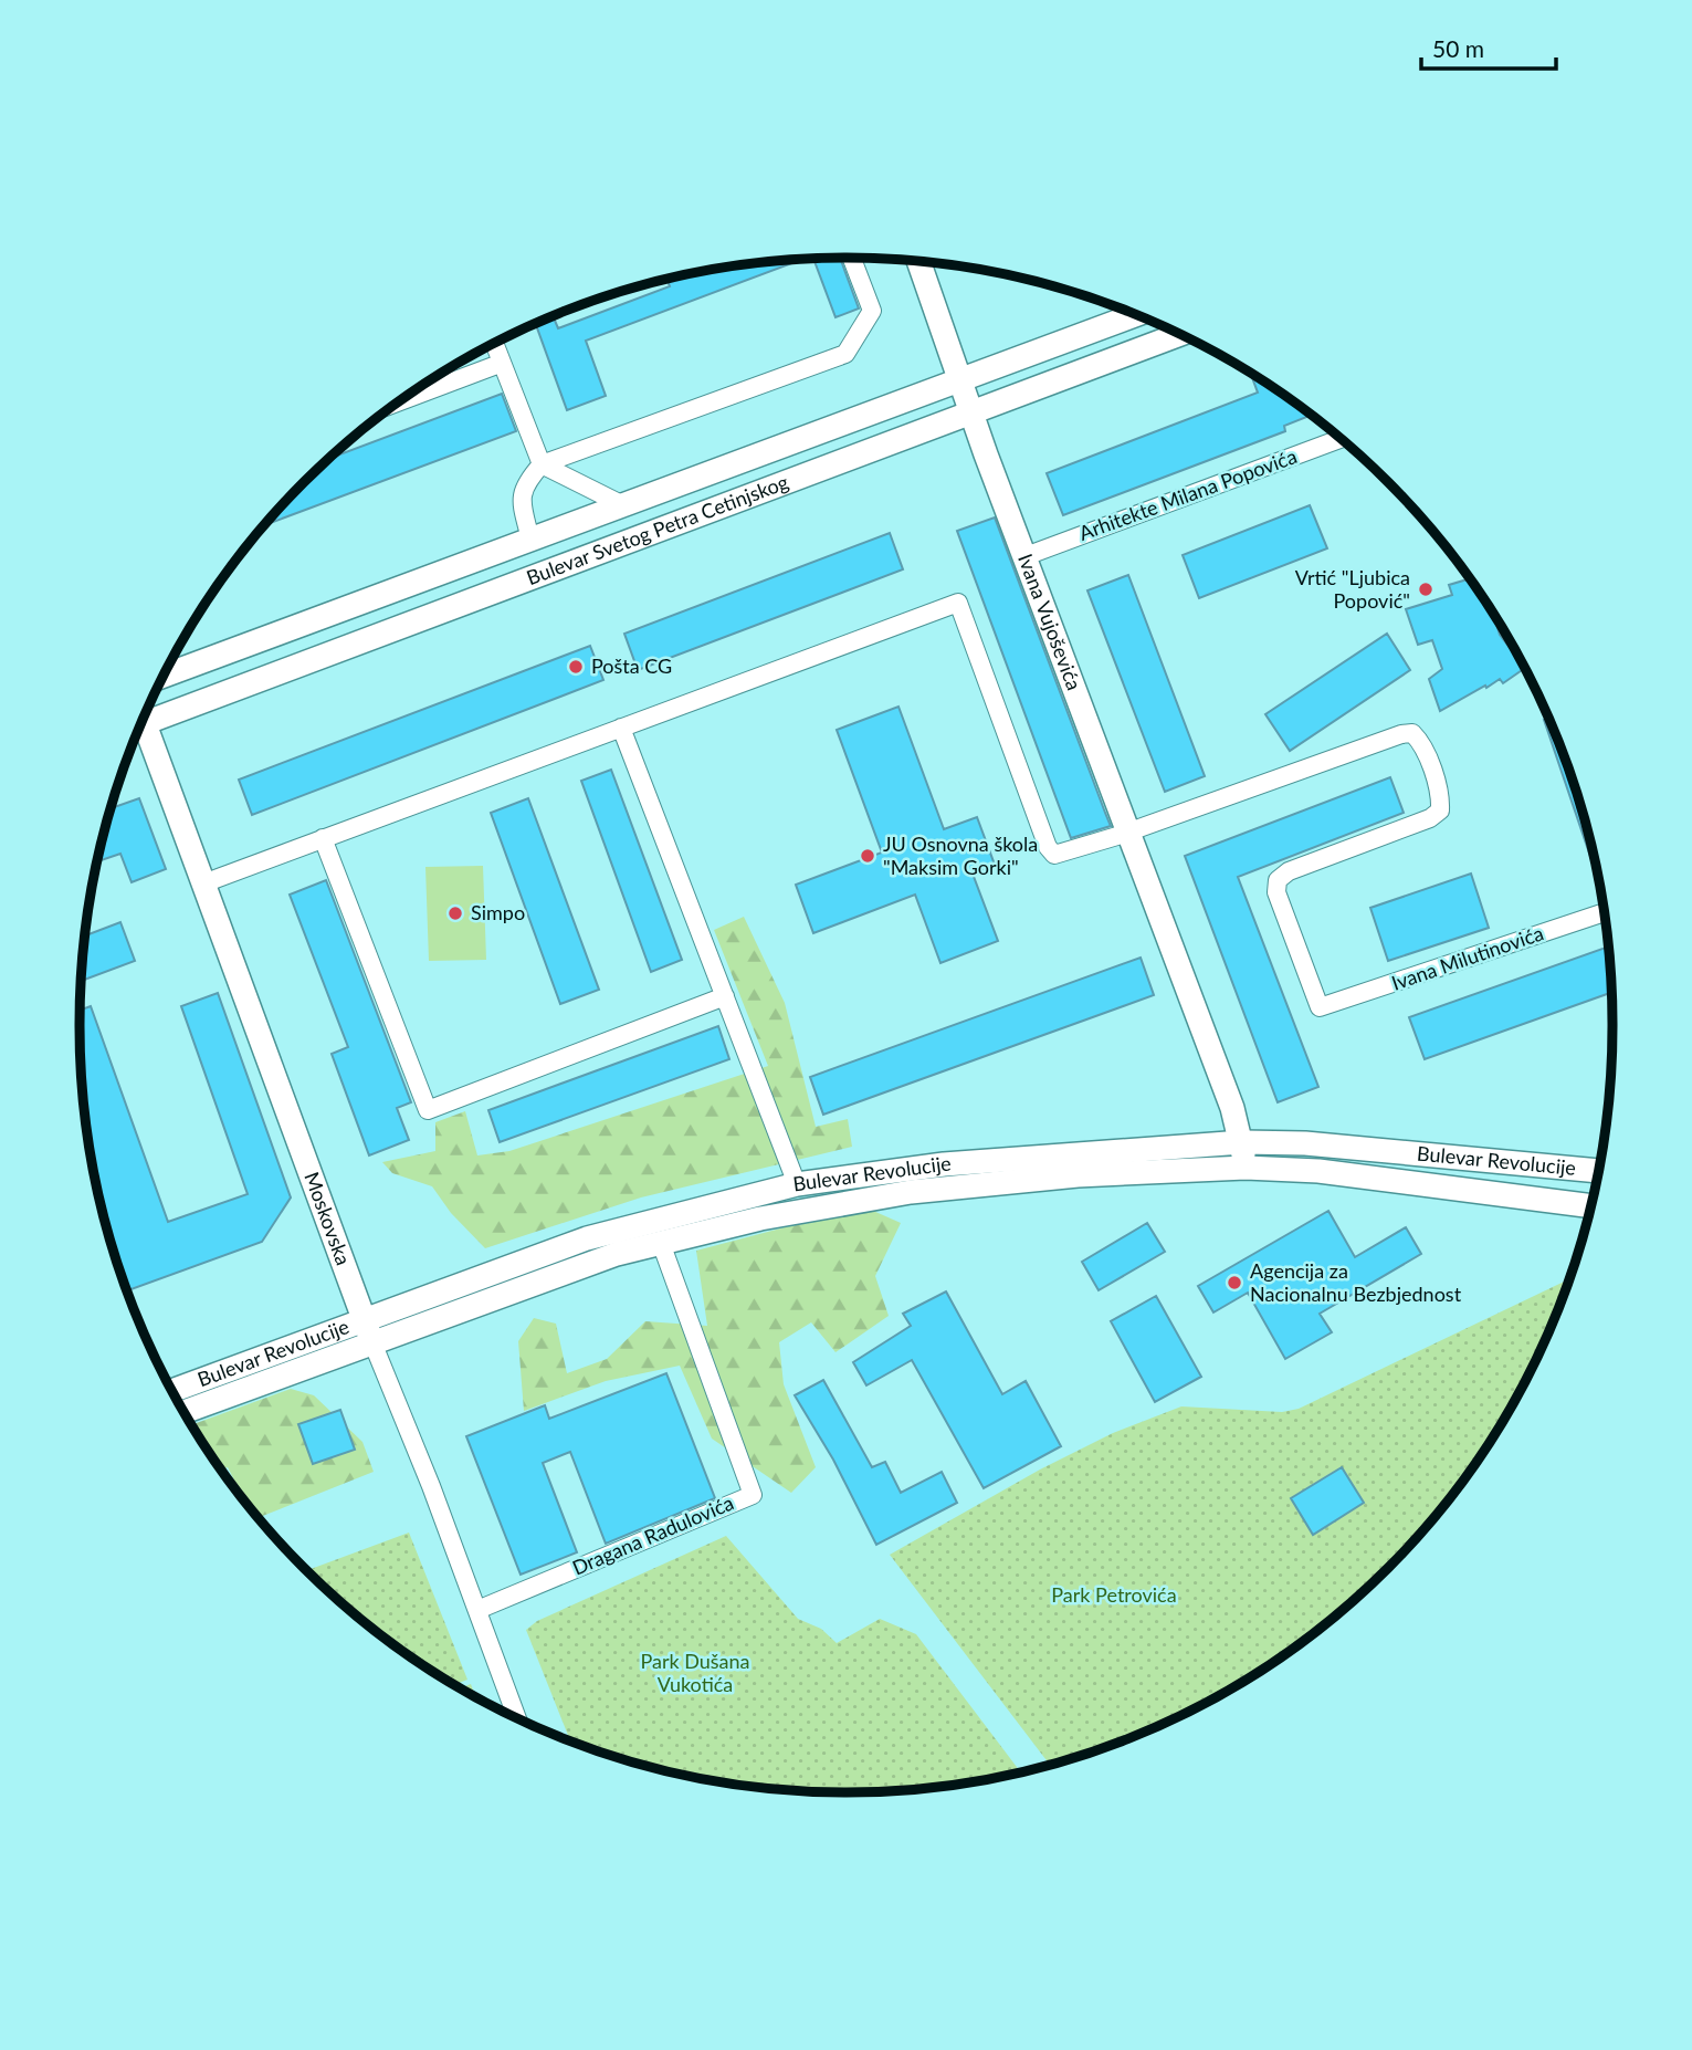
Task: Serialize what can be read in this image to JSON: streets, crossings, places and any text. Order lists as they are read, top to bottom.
{
  "streets": {
    "main road": [
      "Bulevar Svetog Petra Cetinjskog",
      "Ivana Vujoševića",
      "Bulevar Revolucije",
      "Moskovska"
    ],
    "street": ["Arhitekte Milana Popovića", "Ivana Milutinovića", "Dragana Radulovića"]
  },
  "crossings": [
    ["Arhitekte Milana Popovića", "Ivana Vujoševića"],
    ["Bulevar Svetog Petra Cetinjskog", "Ivana Vujoševića"],
    ["Ivana Vujoševića", "Ivana Milutinovića"],
    ["Ivana Vujoševića", "Bulevar Revolucije"],
    ["Bulevar Revolucije", "Moskovska"],
    ["Bulevar Revolucije", "Dragana Radulovića"],
    ["Moskovska", "Dragana Radulovića"]
  ],
  "parks": ["Park Petrovića", "Park Dušana Vukotića"],
  "places": [
    "Vrtić \"Ljubica Popović\"",
    "Pošta CG",
    "JU Osnovna škola \"Maksim Gorki\"",
    "Simpo",
    "Agencija za Nacionalnu Bezbjednost"
  ],
  "scale_bar": "50 m"
}
